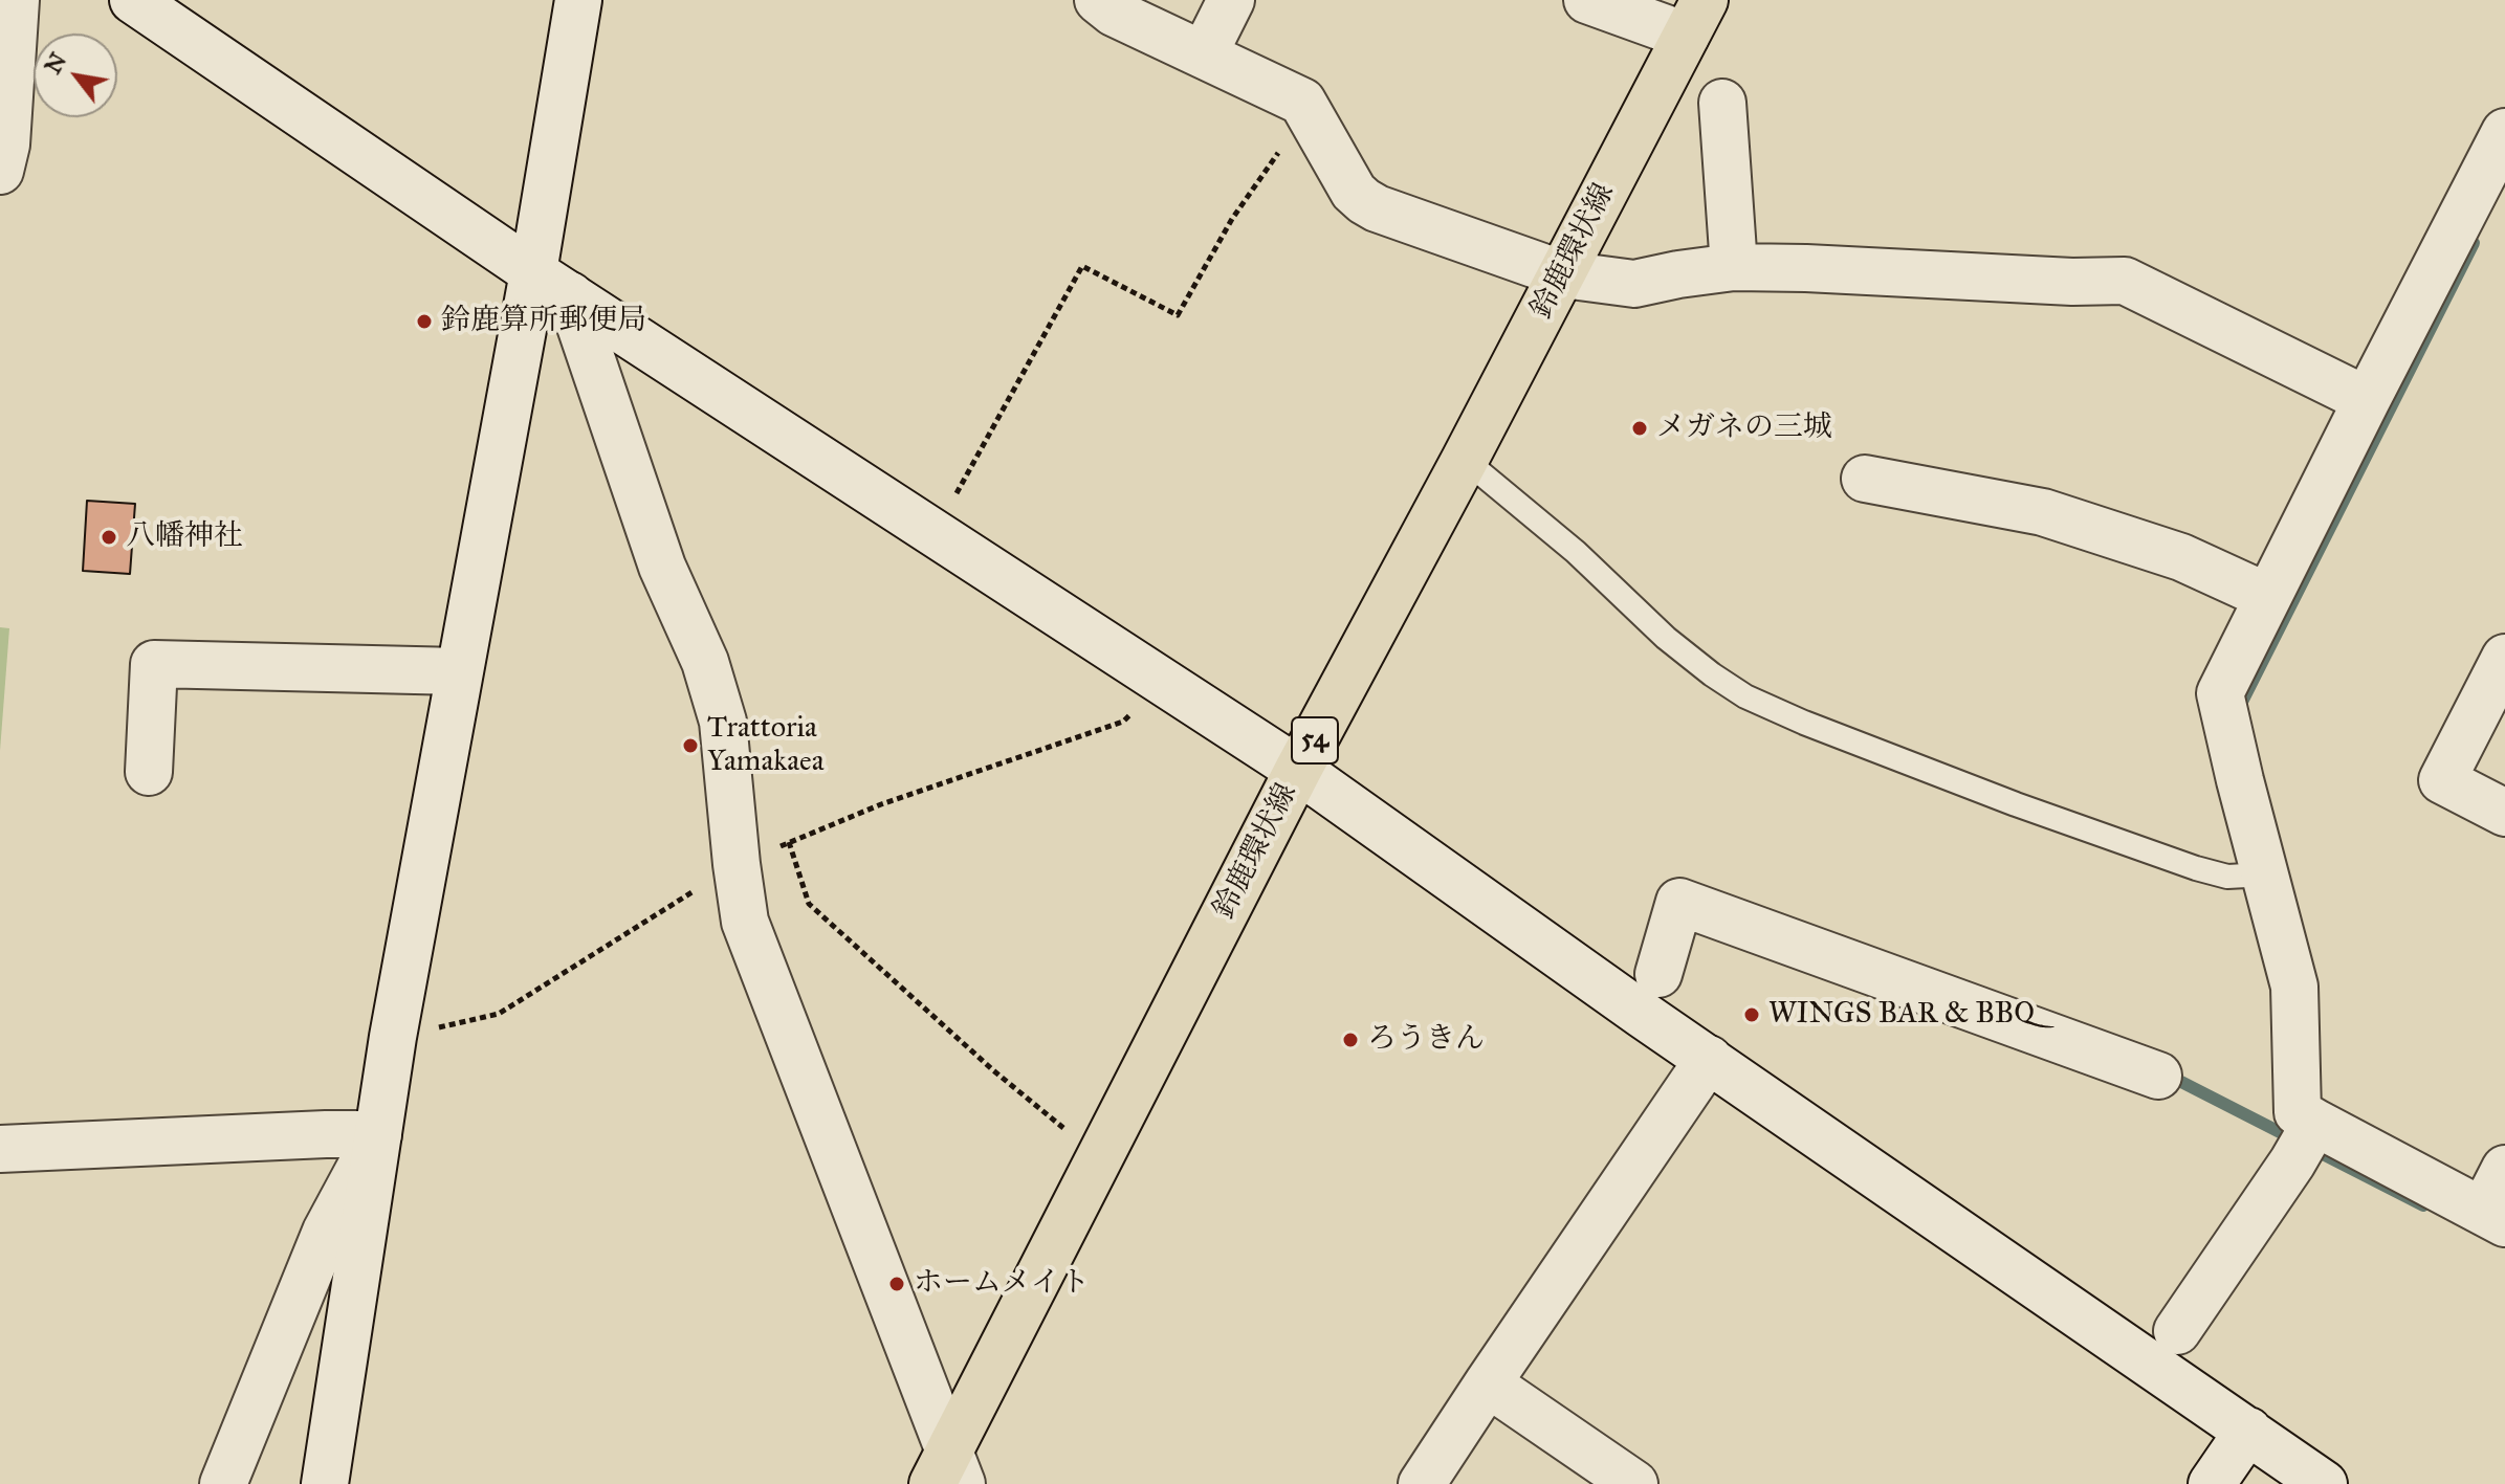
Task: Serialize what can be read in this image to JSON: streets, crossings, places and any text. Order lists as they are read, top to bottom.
{
  "streets": {
    "main road": ["鈴鹿環状線", "54"]
  },
  "places": [
    "鈴鹿算所郵便局",
    "メガネの三城",
    "八幡神社",
    "Trattoria Yamakaea",
    "WINGS BAR & BBQ",
    "ろうきん",
    "ホームメイト"
  ],
  "north": "top left"
}
